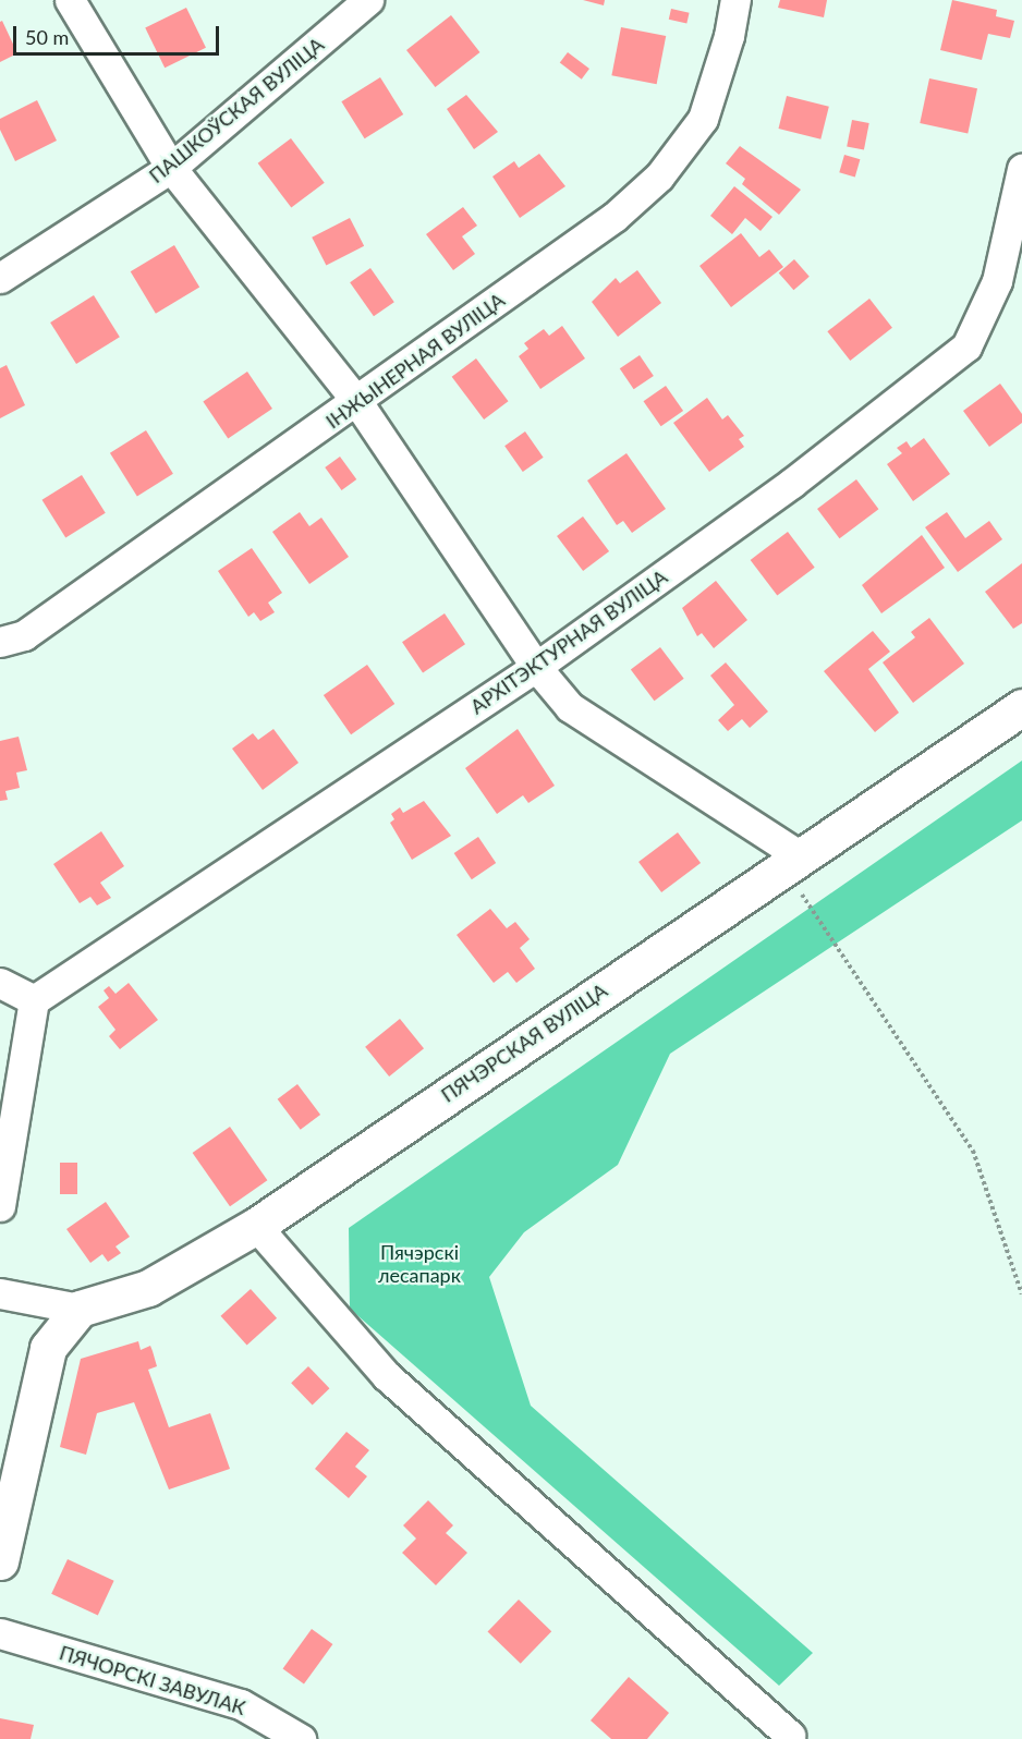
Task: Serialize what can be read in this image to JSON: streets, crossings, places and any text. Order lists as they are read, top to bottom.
{
  "streets": {
    "street": [
      "ПАШКОЎСКАЯ ВУЛІЦА",
      "ІНЖЫНЕРНАЯ ВУЛІЦА",
      "АРХІТЭКТУРНАЯ ВУЛІЦА",
      "ПЯЧЭРСКАЯ ВУЛІЦА",
      "ПЯЧОРСКІ ЗАВУЛАК"
    ]
  },
  "parks": ["Пячэрскі лесапарк"],
  "scale_bar": "50 m"
}
